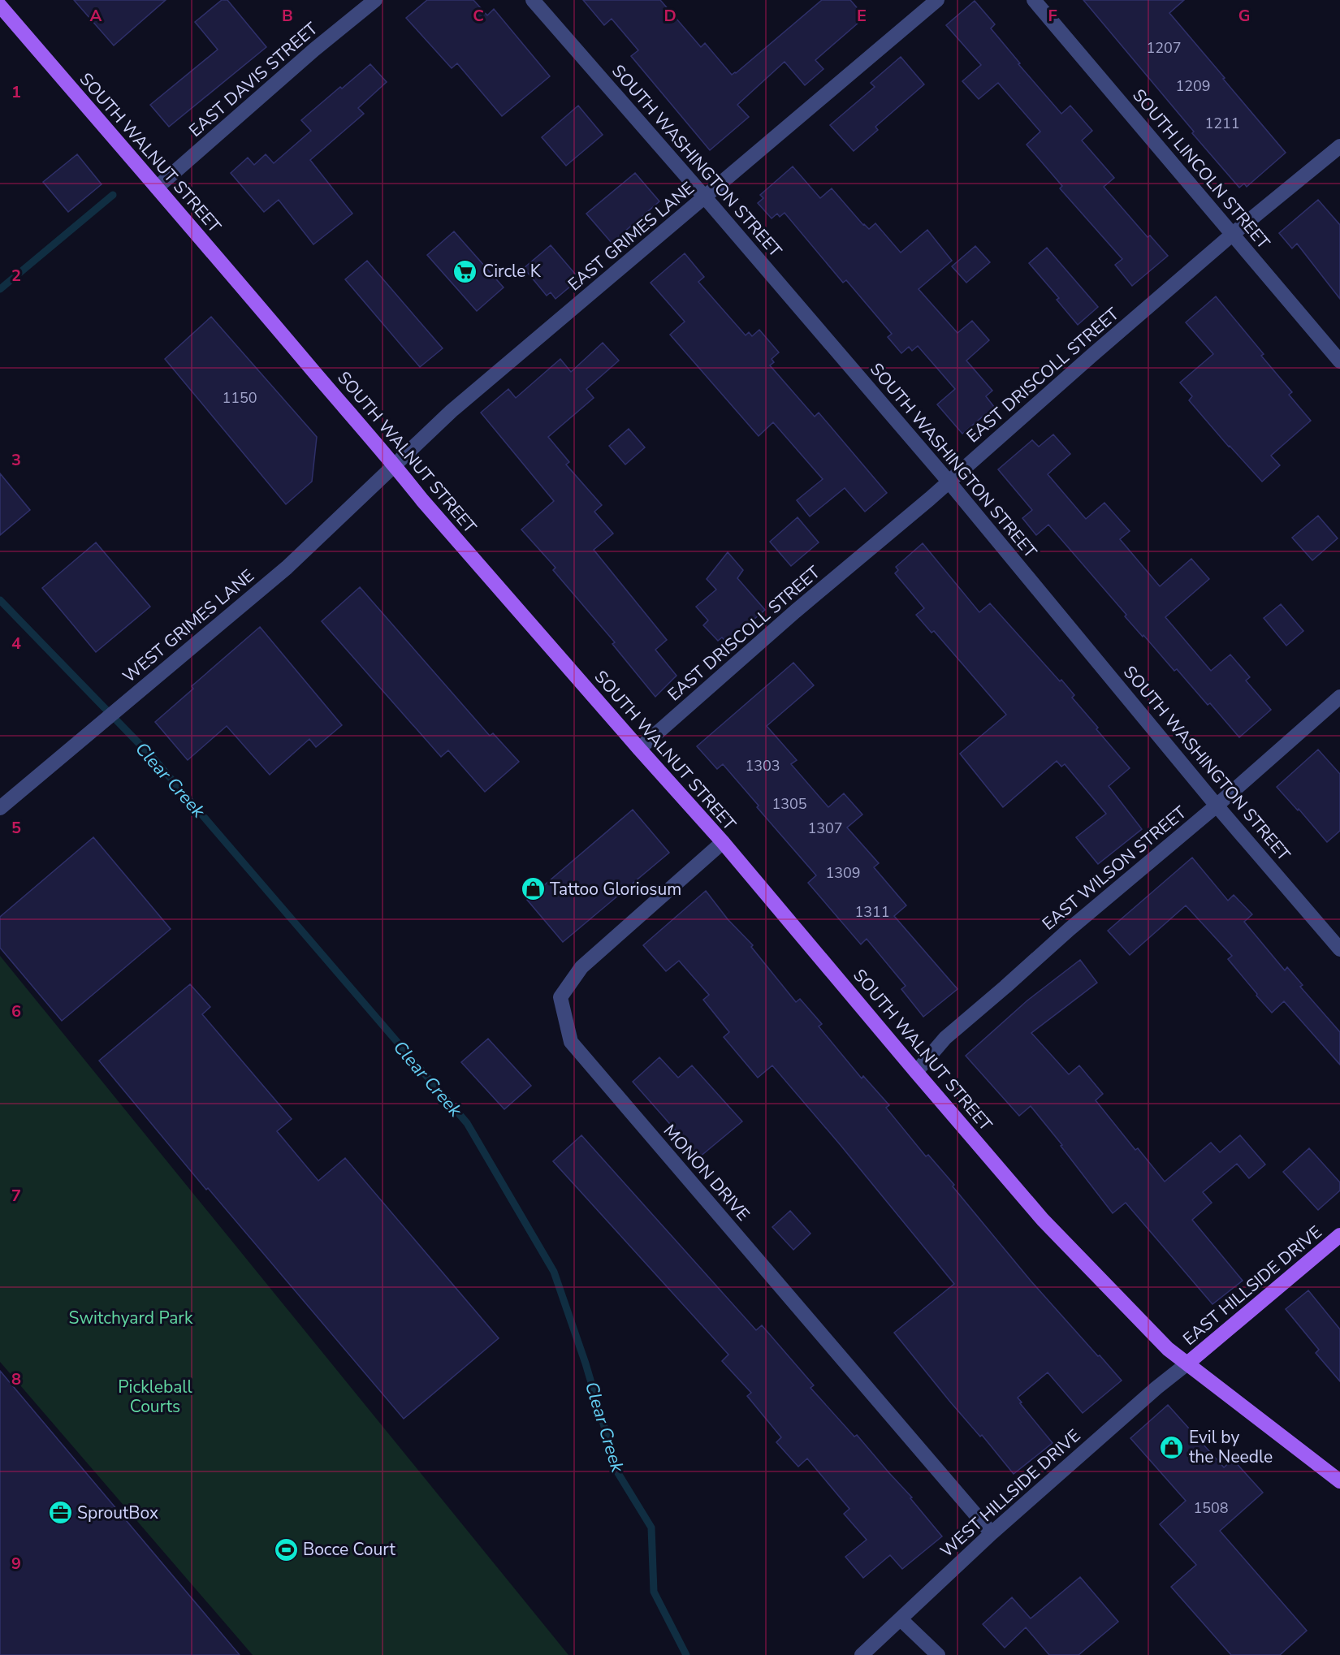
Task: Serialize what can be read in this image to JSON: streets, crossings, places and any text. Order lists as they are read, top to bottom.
{
  "streets": {
    "main road": ["SOUTH WALNUT STREET", "EAST HILLSIDE DRIVE"],
    "street": [
      "EAST DAVIS STREET",
      "SOUTH WASHINGTON STREET",
      "SOUTH LINCOLN STREET",
      "EAST GRIMES LANE",
      "EAST DRISCOLL STREET",
      "WEST GRIMES LANE",
      "EAST WILSON STREET",
      "MONON DRIVE",
      "WEST HILLSIDE DRIVE"
    ]
  },
  "crossings": [
    ["EAST DAVIS STREET", "SOUTH WALNUT STREET"],
    ["SOUTH WALNUT STREET", "EAST GRIMES LANE"],
    ["SOUTH WALNUT STREET", "EAST DRISCOLL STREET"],
    ["SOUTH WALNUT STREET", "WEST GRIMES LANE"],
    ["SOUTH WALNUT STREET", "EAST WILSON STREET"],
    ["SOUTH WALNUT STREET", "MONON DRIVE"],
    ["SOUTH WALNUT STREET", "EAST HILLSIDE DRIVE"],
    ["SOUTH WALNUT STREET", "WEST HILLSIDE DRIVE"],
    ["SOUTH WASHINGTON STREET", "EAST GRIMES LANE"],
    ["SOUTH WASHINGTON STREET", "EAST DRISCOLL STREET"],
    ["SOUTH WASHINGTON STREET", "EAST WILSON STREET"],
    ["SOUTH LINCOLN STREET", "EAST DRISCOLL STREET"],
    ["EAST GRIMES LANE", "WEST GRIMES LANE"],
    ["MONON DRIVE", "WEST HILLSIDE DRIVE"],
    ["EAST HILLSIDE DRIVE", "WEST HILLSIDE DRIVE"]
  ],
  "water": ["Clear Creek"],
  "parks": ["Switchyard Park", "Pickleball Courts"],
  "places": {
    "supermarket": ["Circle K"],
    "shop": ["Tattoo Gloriosum", "Evil by the Needle"],
    "office": ["SproutBox"],
    "sports": ["Bocce Court"]
  },
  "house_numbers": [
    "1207",
    "1209",
    "1211",
    "1150",
    "1303",
    "1305",
    "1307",
    "1309",
    "1311",
    "1508"
  ],
  "grid": {
    "columns": [
      "A",
      "B",
      "C",
      "D",
      "E",
      "F",
      "G"
    ],
    "rows": [
      "1",
      "2",
      "3",
      "4",
      "5",
      "6",
      "7",
      "8",
      "9"
    ]
  }
}
